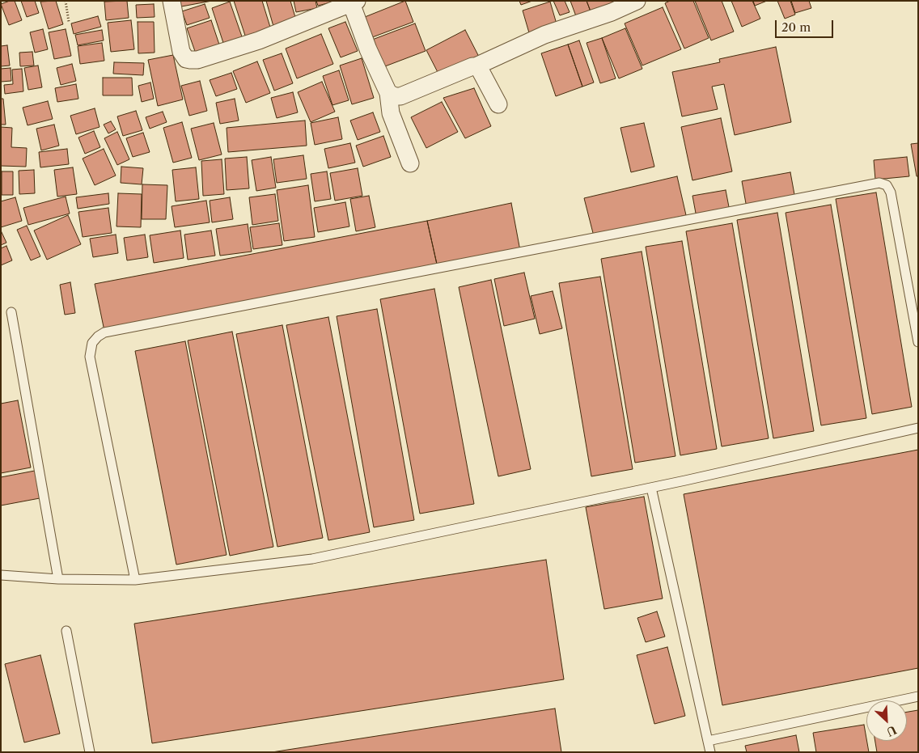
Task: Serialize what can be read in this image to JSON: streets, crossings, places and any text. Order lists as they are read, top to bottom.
{
  "scale_bar": "20 m",
  "north": "bottom right"
}
